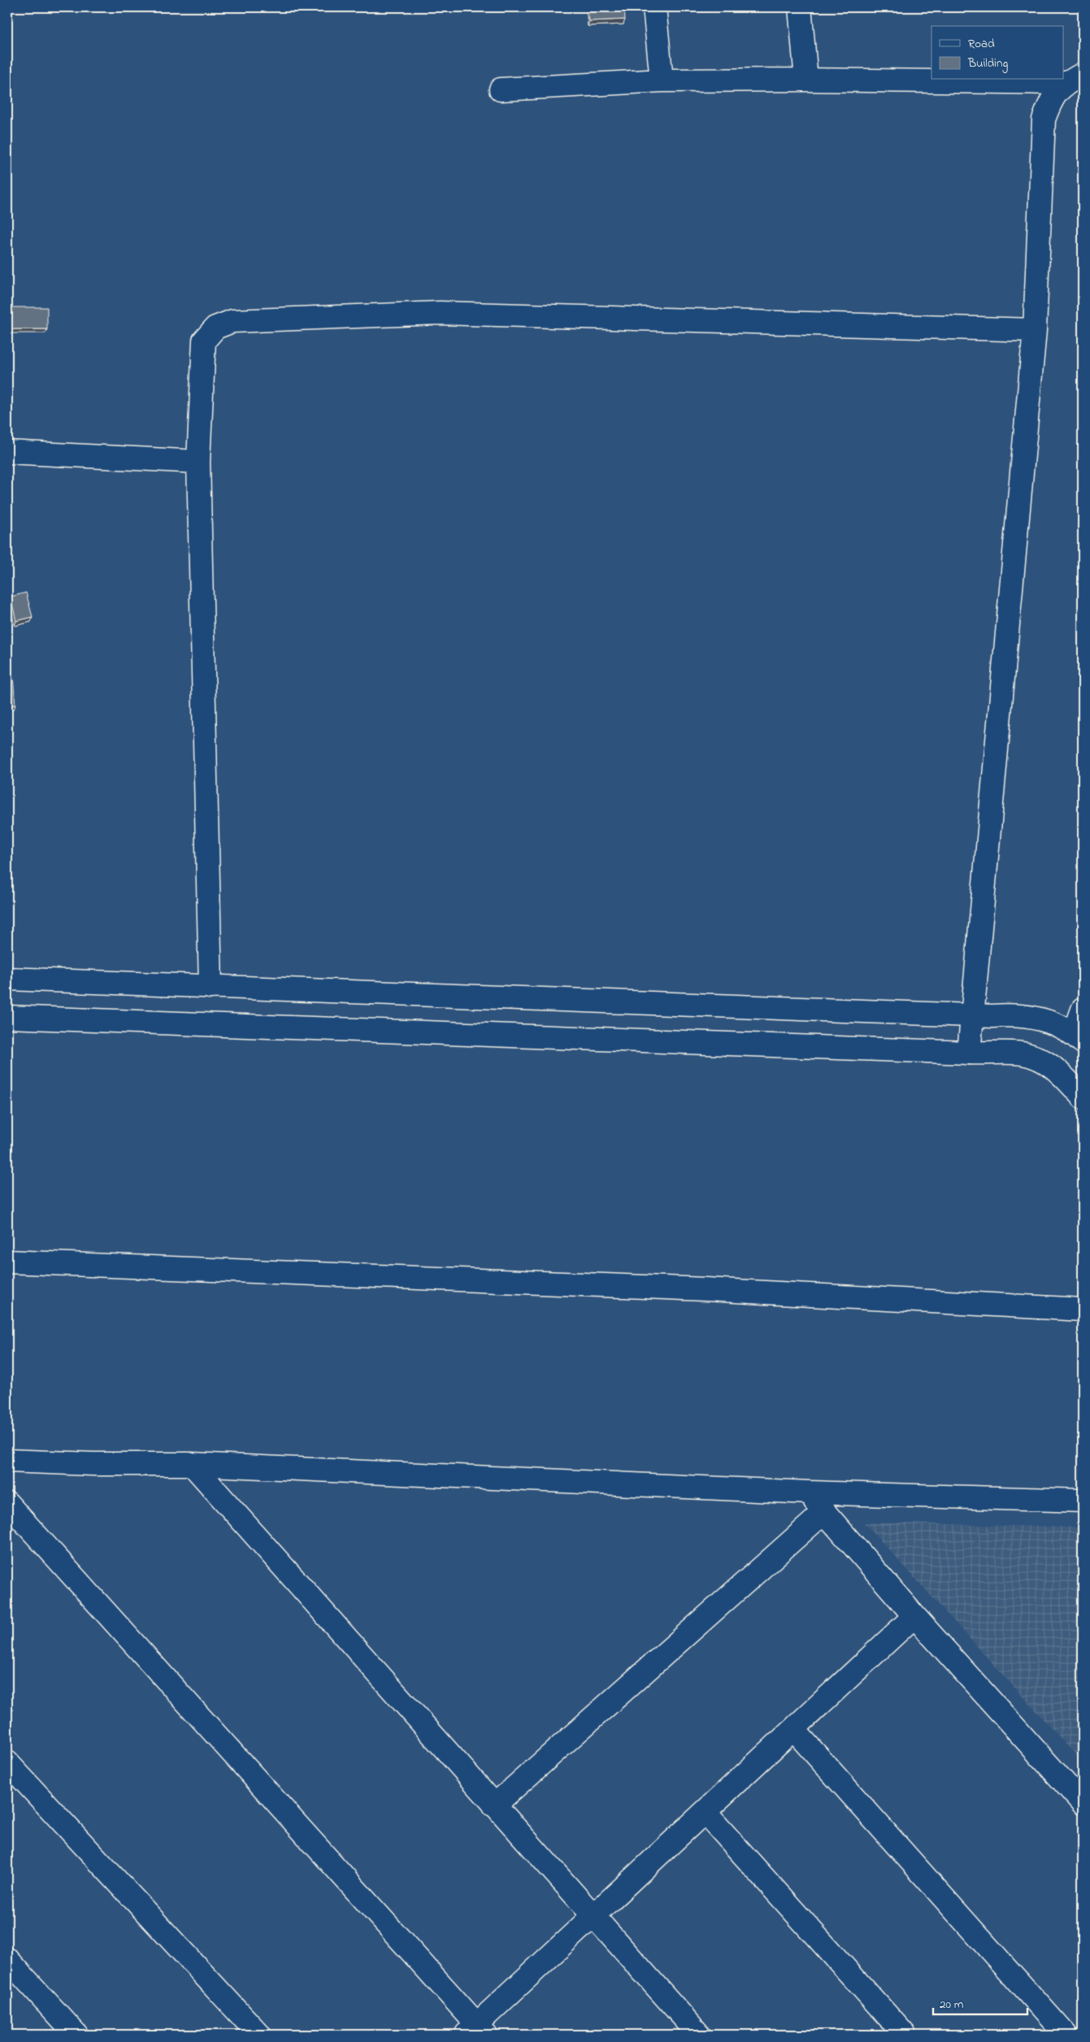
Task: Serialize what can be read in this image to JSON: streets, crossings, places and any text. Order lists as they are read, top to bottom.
{
  "legend": ["Road", "Building"],
  "scale_bar": "20 m"
}
